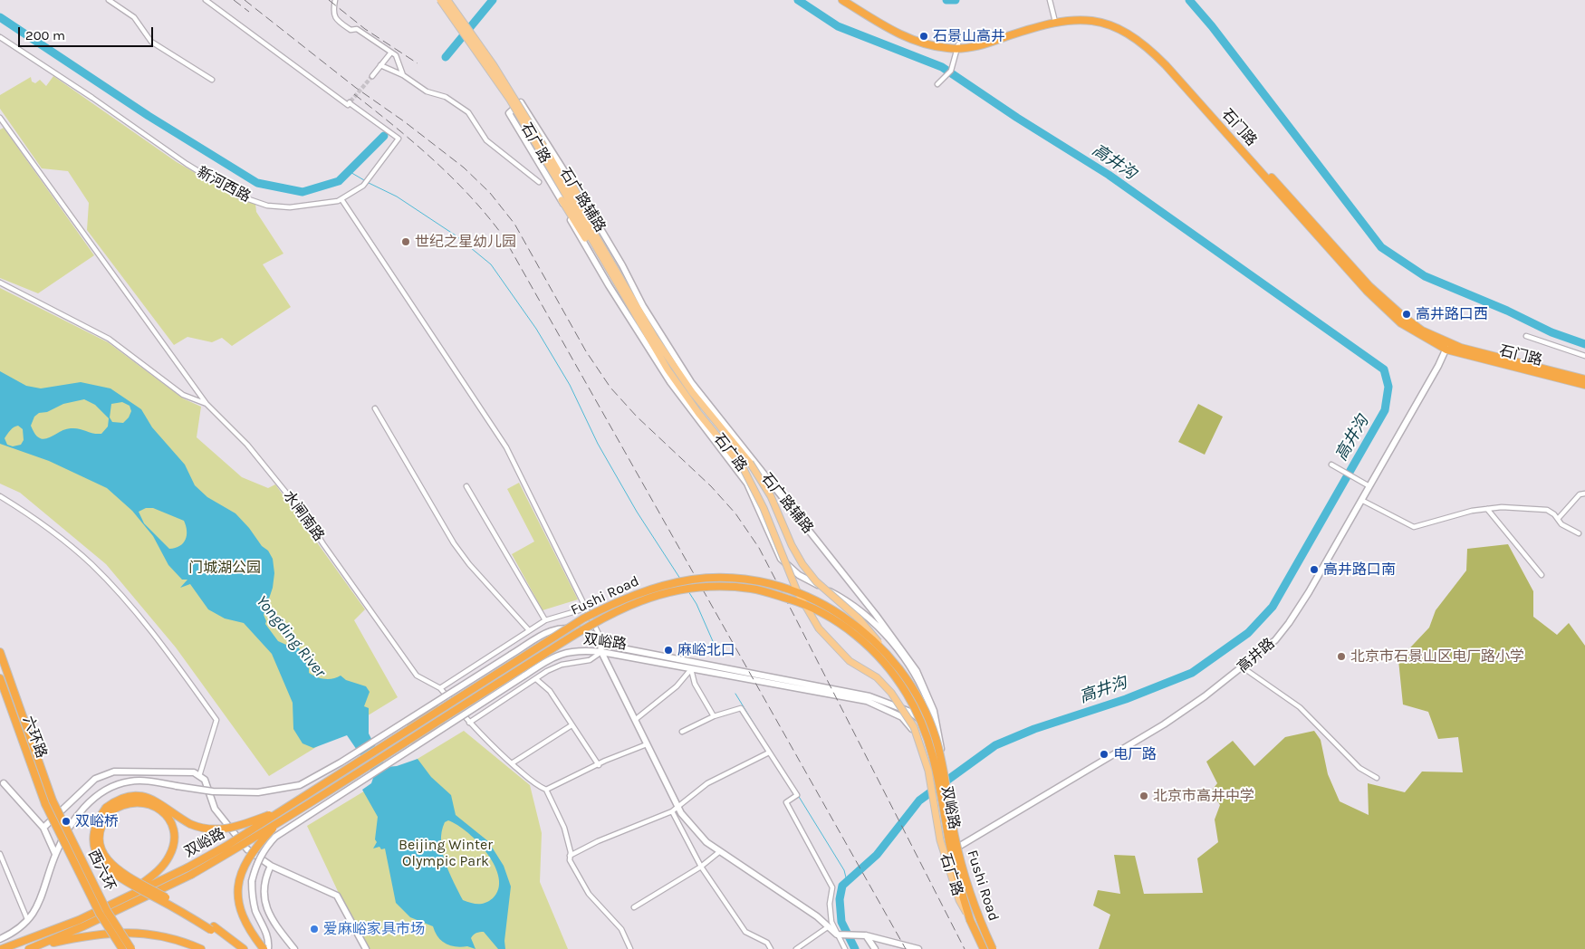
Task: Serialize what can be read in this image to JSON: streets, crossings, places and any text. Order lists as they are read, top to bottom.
{
  "streets": {
    "highway": [
      "石门路",
      "Fushi Road",
      "双峪路",
      "六环路",
      "西六环"
    ],
    "main road": ["石广路"],
    "street": [
      "新河西路",
      "石广路辅路",
      "水闸南路",
      "高井路"
    ]
  },
  "crossings": [
    ["石门路", "高井路"],
    ["石广路", "Fushi Road"],
    ["石广路辅路", "双峪路"],
    ["Fushi Road", "双峪路"],
    ["双峪路", "高井路"],
    ["六环路", "西六环"]
  ],
  "water": ["高井沟", "Yongding River"],
  "parks": ["门城湖公园", "Beijing Winter Olympic Park"],
  "places": [
    "石景山高井",
    "世纪之星幼儿园",
    "高井路口西",
    "高井路口南",
    "麻峪北口",
    "北京市石景山区电厂路小学",
    "电厂路",
    "北京市高井中学",
    "双峪桥",
    "爱麻峪家具市场"
  ],
  "scale_bar": "200 m"
}
